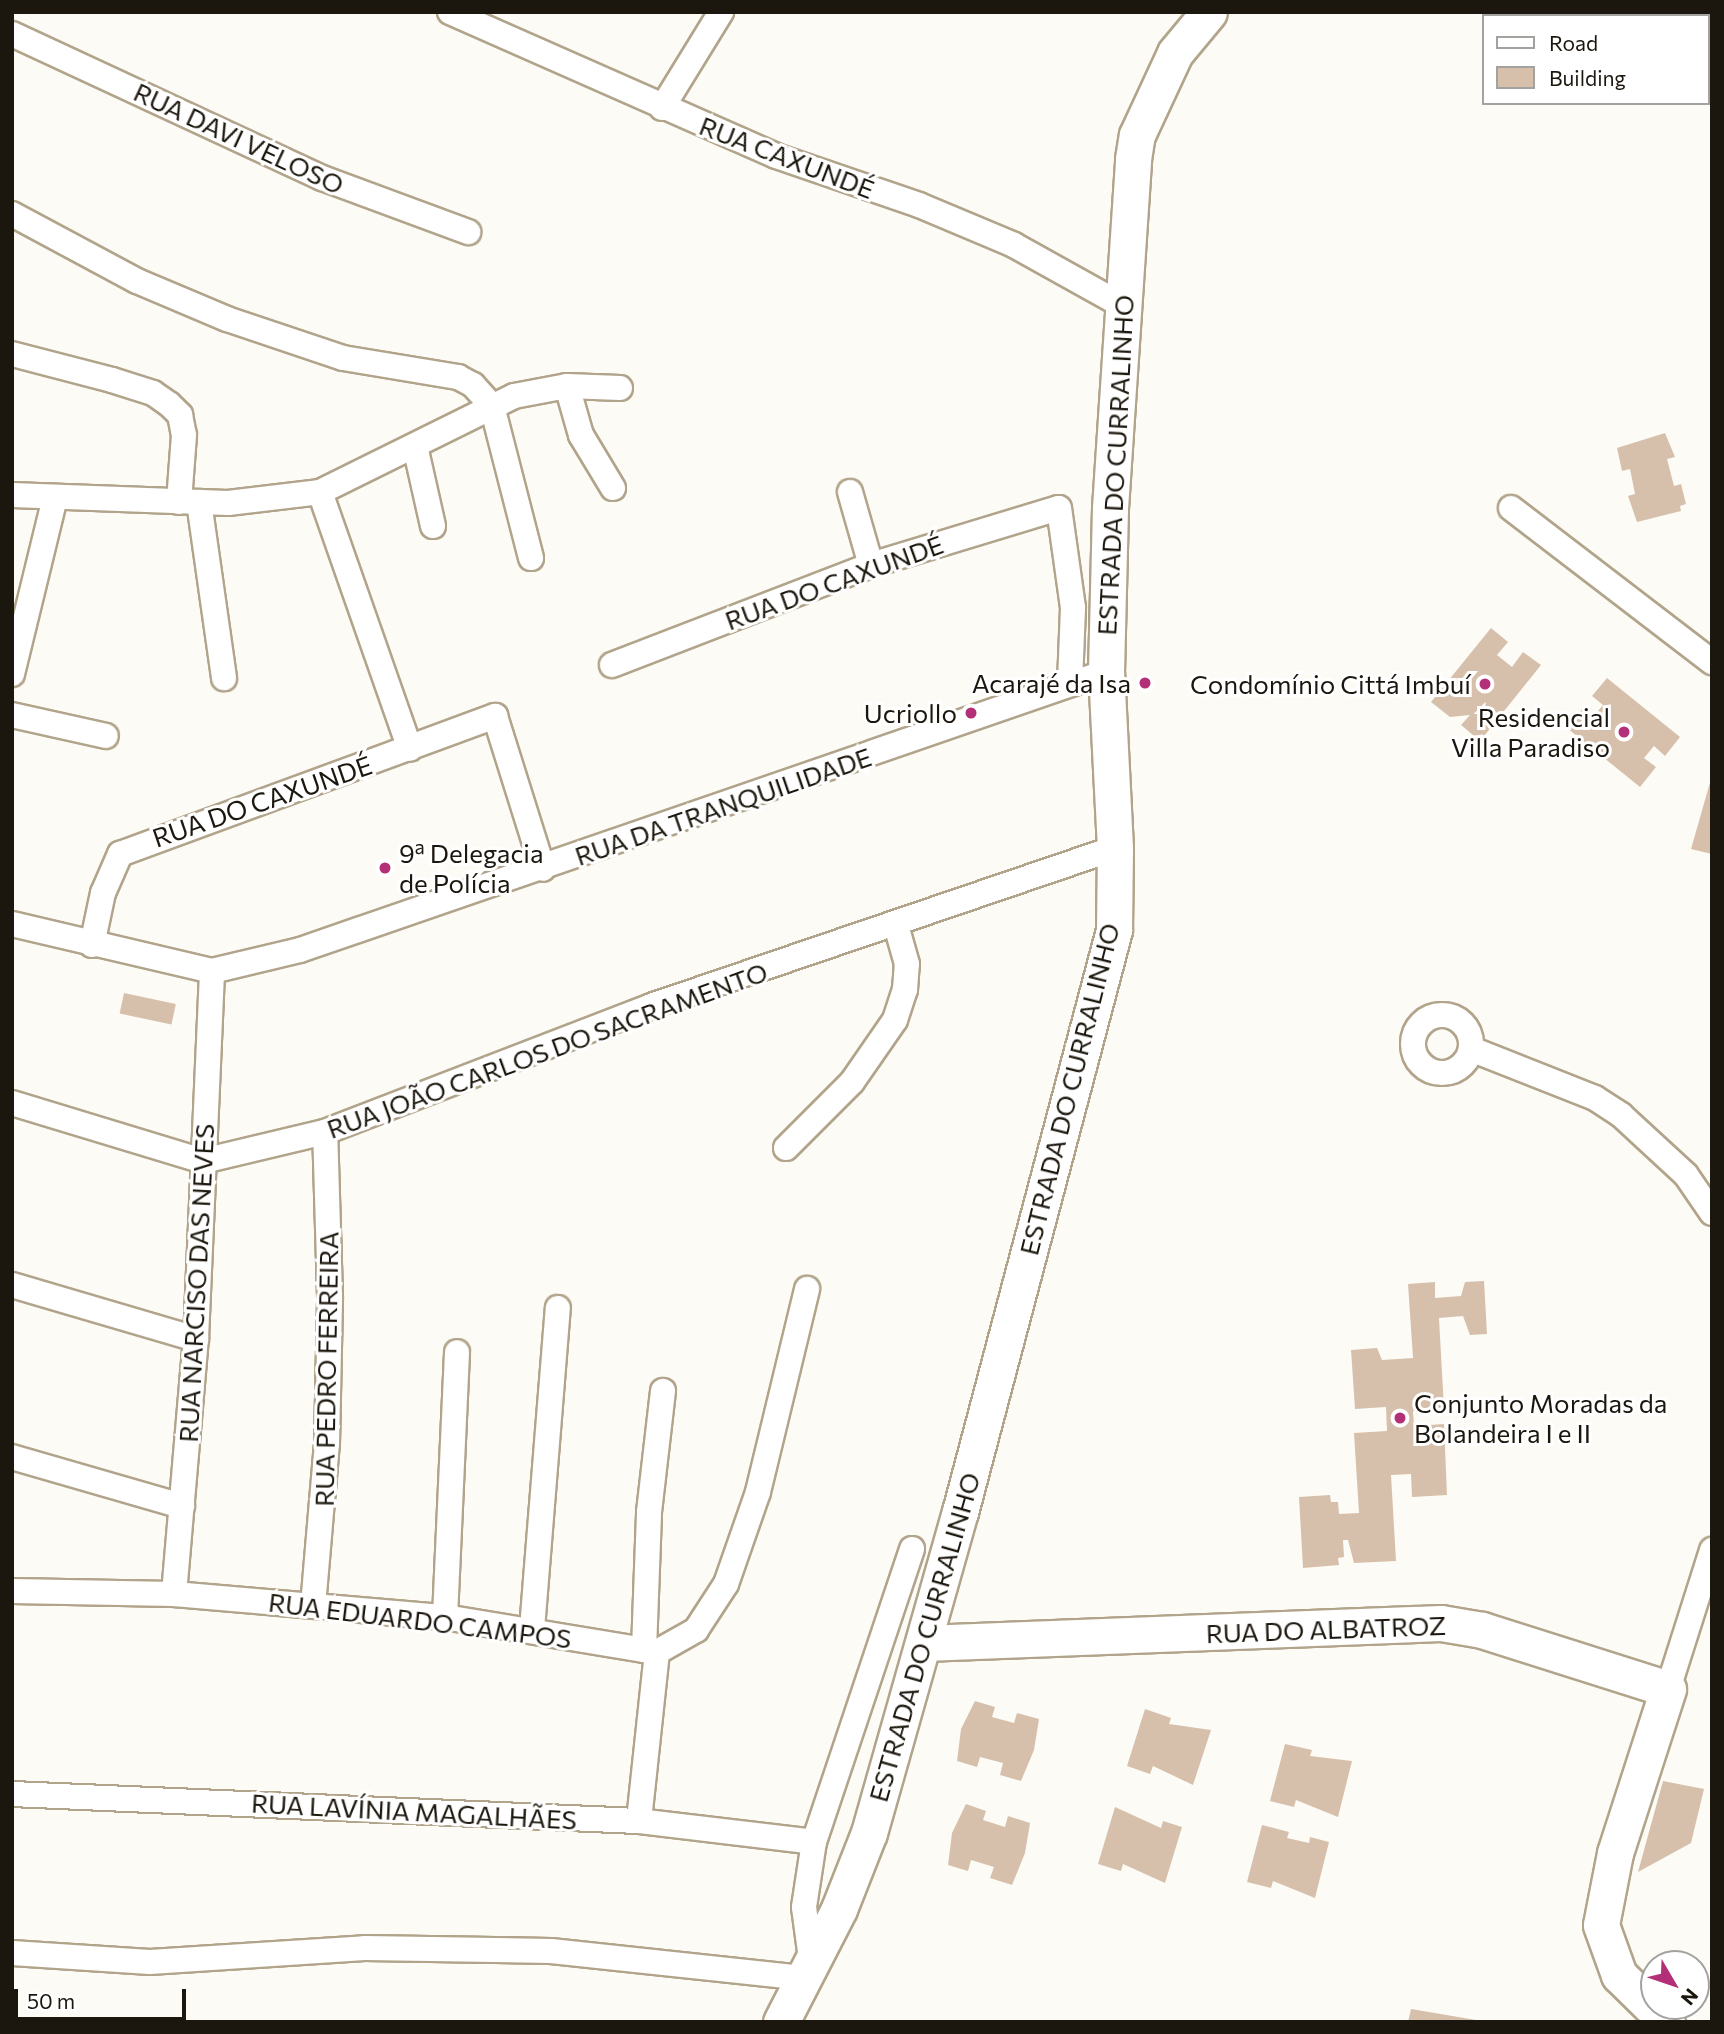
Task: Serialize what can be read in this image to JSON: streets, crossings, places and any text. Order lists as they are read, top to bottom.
{
  "streets": {
    "street": [
      "RUA DAVI VELOSO",
      "RUA CAXUNDÉ",
      "ESTRADA DO CURRALINHO",
      "RUA DO CAXUNDÉ",
      "RUA DA TRANQUILIDADE",
      "RUA JOÃO CARLOS DO SACRAMENTO",
      "RUA NARCISO DAS NEVES",
      "RUA PEDRO FERREIRA",
      "RUA EDUARDO CAMPOS",
      "RUA DO ALBATROZ",
      "RUA LAVÍNIA MAGALHÃES"
    ]
  },
  "crossings": [
    ["RUA CAXUNDÉ", "ESTRADA DO CURRALINHO"],
    ["ESTRADA DO CURRALINHO", "RUA DA TRANQUILIDADE"],
    ["ESTRADA DO CURRALINHO", "RUA JOÃO CARLOS DO SACRAMENTO"],
    ["ESTRADA DO CURRALINHO", "RUA DO ALBATROZ"],
    ["RUA DO CAXUNDÉ", "RUA DA TRANQUILIDADE"],
    ["RUA DA TRANQUILIDADE", "RUA NARCISO DAS NEVES"],
    ["RUA JOÃO CARLOS DO SACRAMENTO", "RUA NARCISO DAS NEVES"],
    ["RUA JOÃO CARLOS DO SACRAMENTO", "RUA PEDRO FERREIRA"],
    ["RUA NARCISO DAS NEVES", "RUA EDUARDO CAMPOS"],
    ["RUA PEDRO FERREIRA", "RUA EDUARDO CAMPOS"]
  ],
  "places": [
    "Acarajé da Isa",
    "Condomínio Cittá Imbuí",
    "Ucriollo",
    "Residencial Villa Paradiso",
    "9ª Delegacia de Polícia",
    "Conjunto Moradas da Bolandeira I e II"
  ],
  "legend": ["Road", "Building"],
  "scale_bar": "50 m",
  "north": "bottom right"
}
